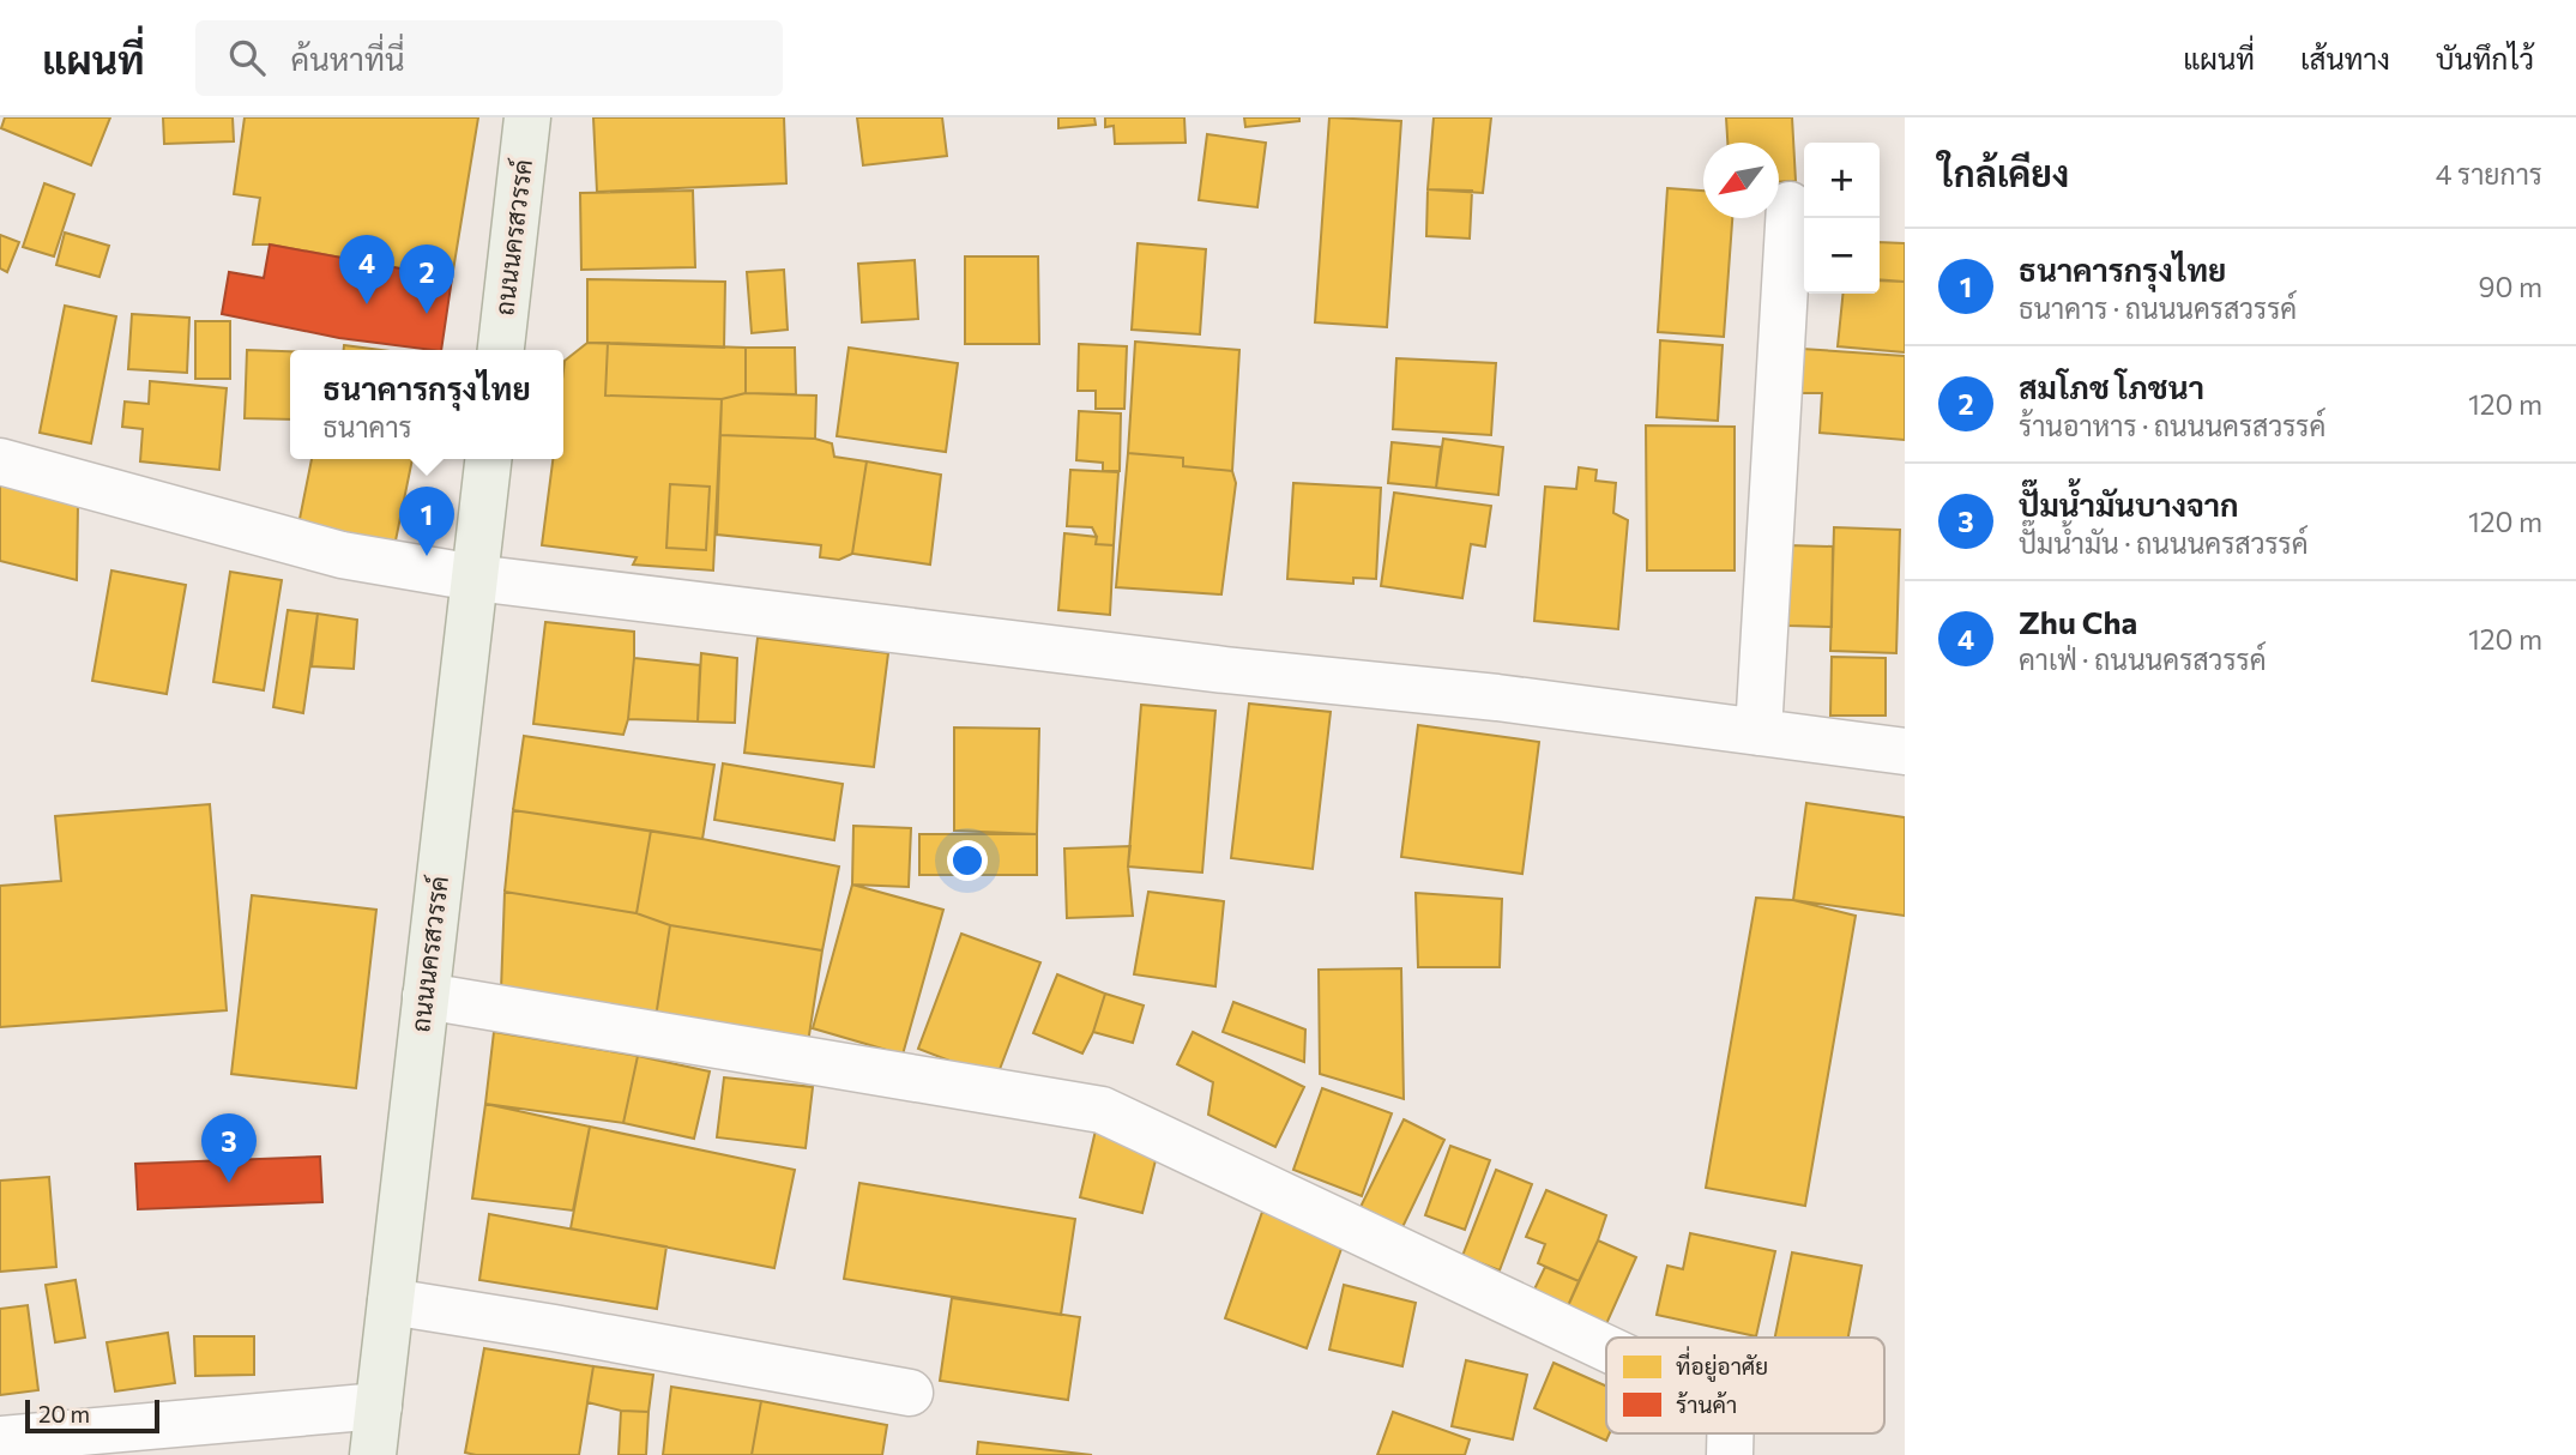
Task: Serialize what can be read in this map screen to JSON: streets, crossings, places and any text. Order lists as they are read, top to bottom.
{
  "streets": {
    "main road": ["ถนนนครสวรรค์"]
  },
  "legend": ["ที่อยู่อาศัย", "ร้านค้า"],
  "scale_bar": "20 m",
  "north": "bottom left",
  "page": {
    "header": "แผนที่",
    "search": "ค้นหาที่นี่",
    "nav": ["แผนที่", "เส้นทาง", "บันทึกไว้"],
    "heading": ["ใกล้เคียง", "4 รายการ"],
    "map_buttons": ["+", "−"],
    "list": [
      {
        "mark": "1",
        "name": "ธนาคารกรุงไทย",
        "note": "ธนาคาร · ถนนนครสวรรค์",
        "value": "90 m"
      },
      {
        "mark": "2",
        "name": "สมโภช โภชนา",
        "note": "ร้านอาหาร · ถนนนครสวรรค์",
        "value": "120 m"
      },
      {
        "mark": "3",
        "name": "ปั๊มน้ำมันบางจาก",
        "note": "ปั๊มน้ำมัน · ถนนนครสวรรค์",
        "value": "120 m"
      },
      {
        "mark": "4",
        "name": "Zhu Cha",
        "note": "คาเฟ่ · ถนนนครสวรรค์",
        "value": "120 m"
      }
    ],
    "pins": [
      "4",
      "2",
      "1",
      "3"
    ],
    "popup": ["ธนาคารกรุงไทย", "ธนาคาร"],
    "scale": "20 m"
  }
}
